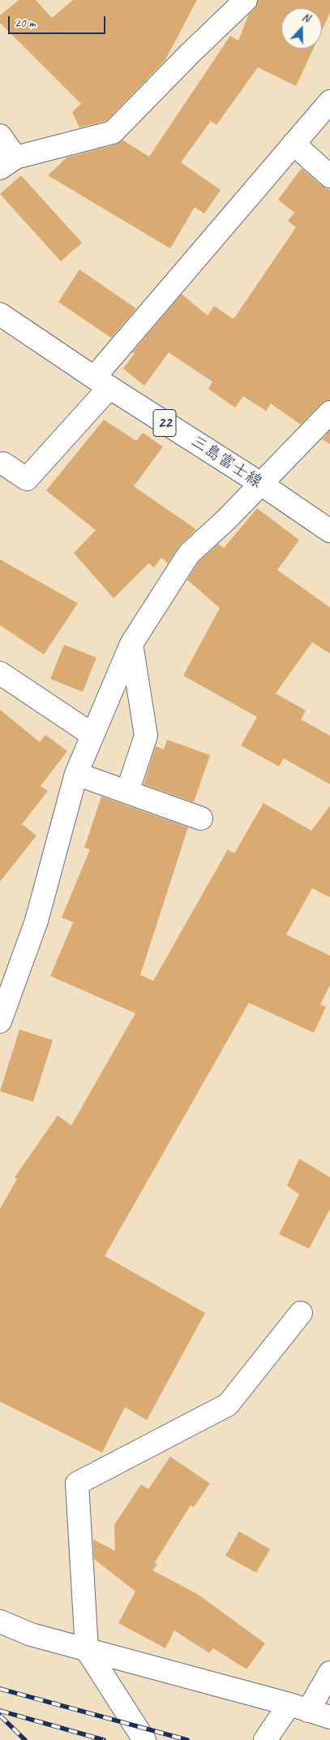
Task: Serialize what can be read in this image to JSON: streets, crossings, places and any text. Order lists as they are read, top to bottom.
{
  "streets": {
    "street": ["22", "三島富士線"]
  },
  "scale_bar": "20 m",
  "north": "top"
}
